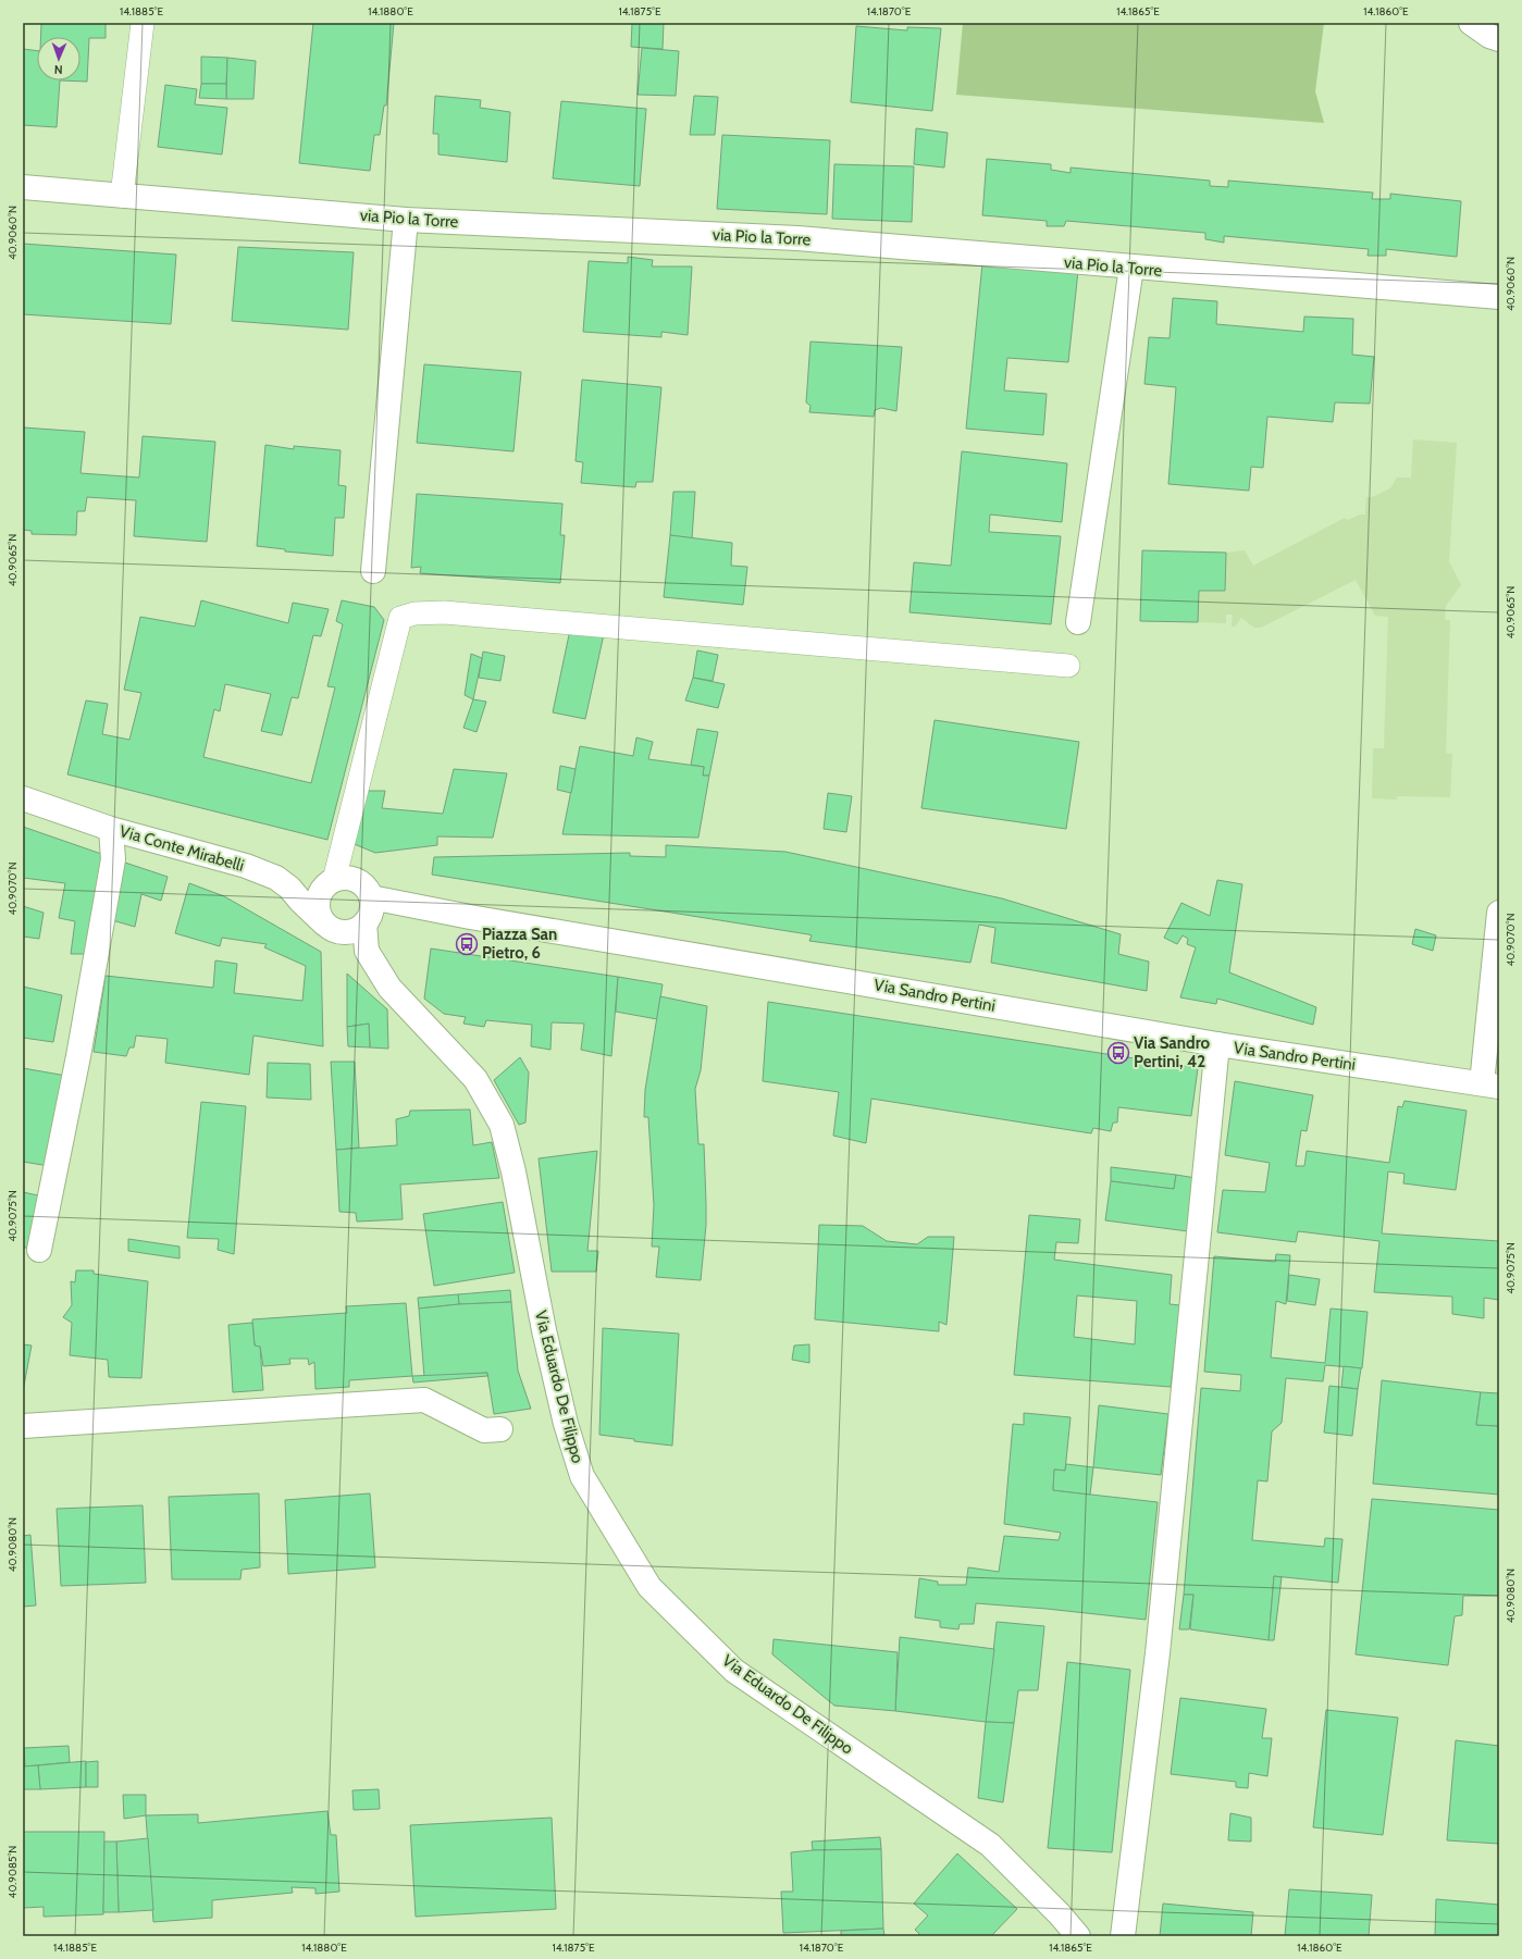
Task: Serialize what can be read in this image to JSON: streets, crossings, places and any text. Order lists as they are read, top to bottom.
{
  "streets": {
    "street": [
      "via Pio la Torre",
      "Via Conte Mirabelli",
      "Via Sandro Pertini",
      "Via Eduardo De Filippo"
    ]
  },
  "crossings": [
    ["Via Conte Mirabelli", "Via Sandro Pertini"],
    ["Via Conte Mirabelli", "Via Eduardo De Filippo"],
    ["Via Sandro Pertini", "Via Eduardo De Filippo"]
  ],
  "places": {
    "bus stop": ["Piazza San Pietro, 6", "Via Sandro Pertini, 42"]
  },
  "north": "bottom",
  "coordinates": [
    "14.1885°E",
    "14.1880°E",
    "14.1875°E",
    "14.1870°E",
    "14.1865°E",
    "14.1860°E",
    "40.9060°N",
    "40.9065°N",
    "40.9070°N",
    "40.9075°N",
    "40.9080°N",
    "40.9085°N"
  ]
}
